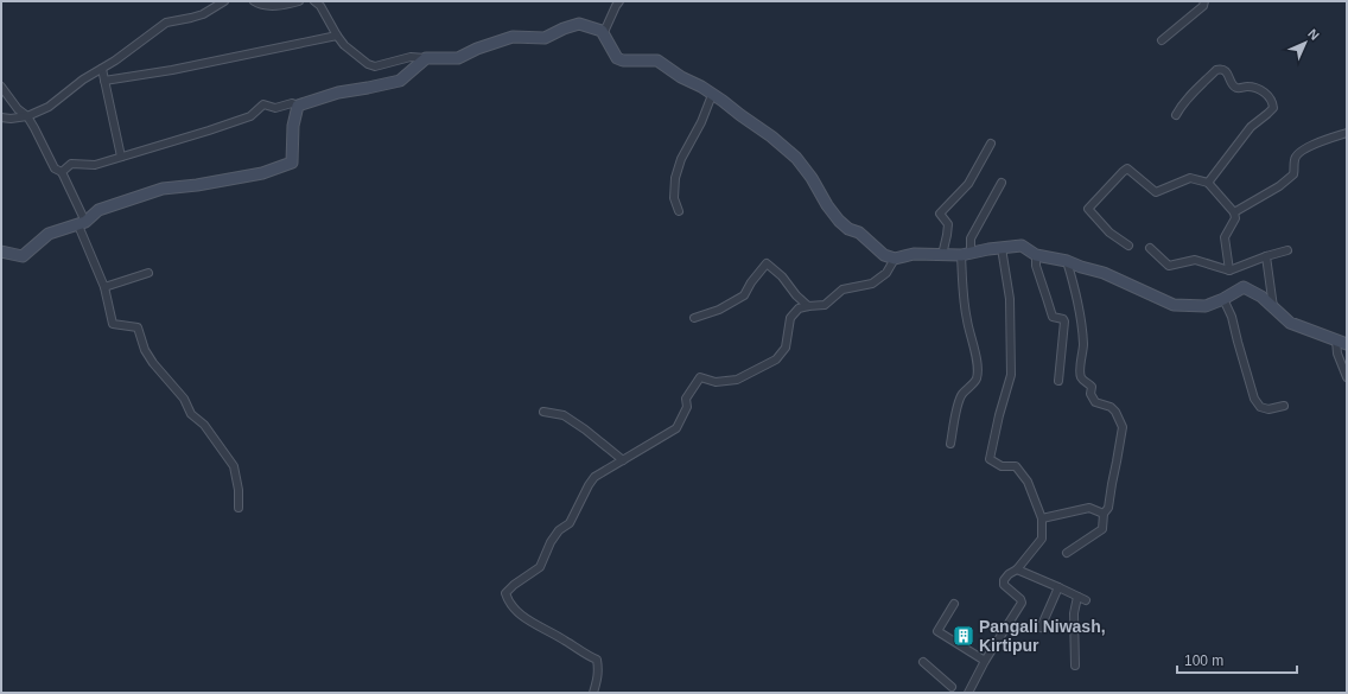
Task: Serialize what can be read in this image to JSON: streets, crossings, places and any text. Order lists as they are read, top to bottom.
{
  "places": {
    "building": ["Pangali Niwash, Kirtipur"]
  },
  "scale_bar": "100 m",
  "north": "top right"
}
